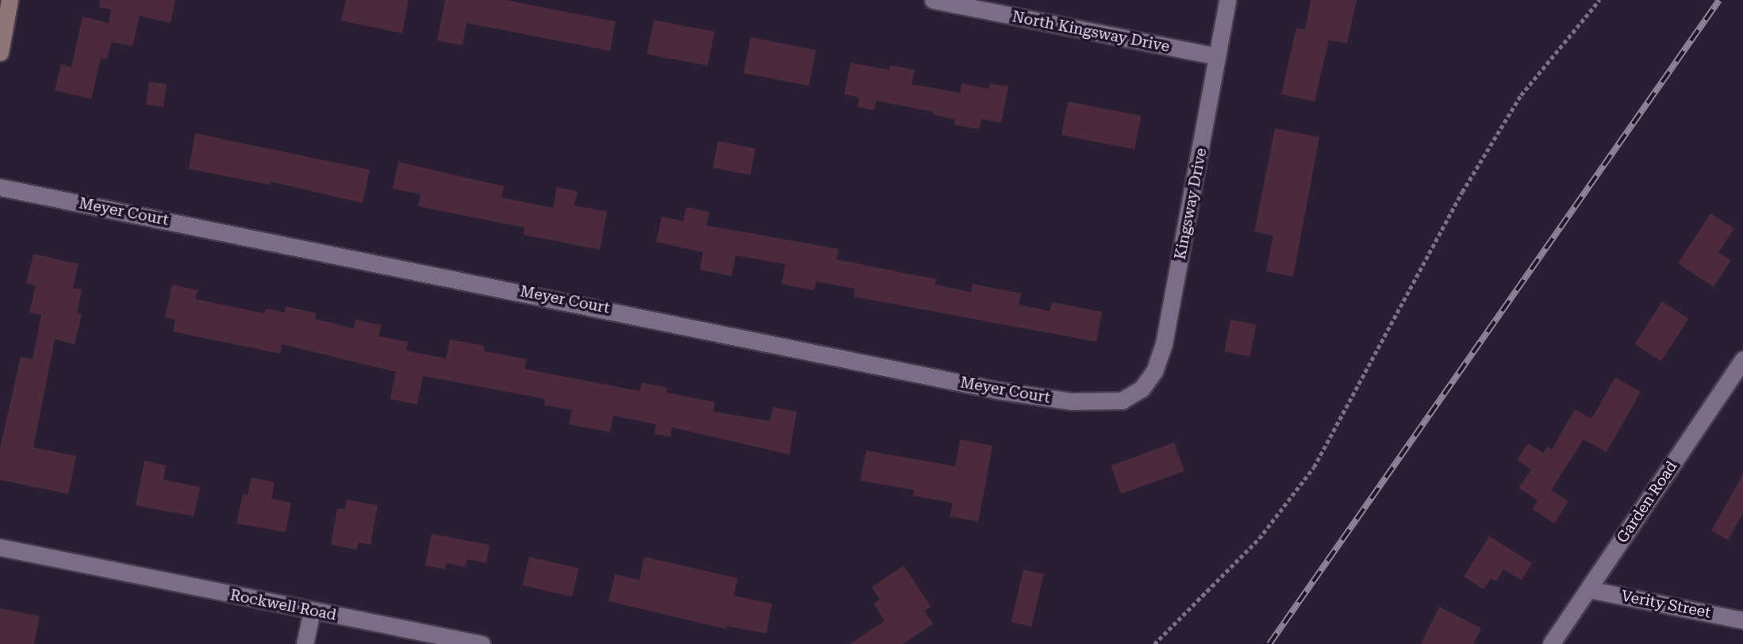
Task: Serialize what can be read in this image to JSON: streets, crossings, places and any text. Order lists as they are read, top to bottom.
{
  "streets": {
    "street": [
      "North Kingsway Drive",
      "Kingsway Drive",
      "Meyer Court",
      "Garden Road",
      "Verity Street",
      "Rockwell Road"
    ]
  },
  "crossings": [
    ["North Kingsway Drive", "Kingsway Drive"],
    ["Kingsway Drive", "Meyer Court"],
    ["Garden Road", "Verity Street"]
  ]
}
